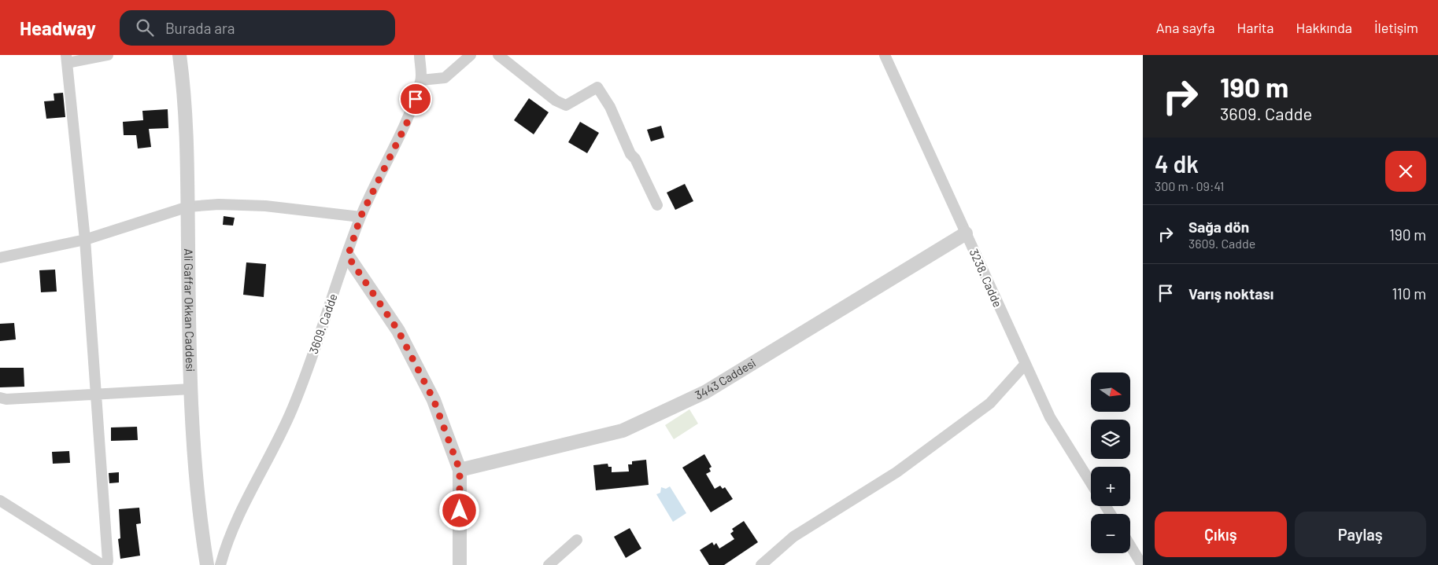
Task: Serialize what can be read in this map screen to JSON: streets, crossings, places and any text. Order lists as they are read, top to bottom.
{
  "streets": {
    "street": [
      "3238. Cadde",
      "Ali Gaffar Okkan Caddesi",
      "3609. Cadde",
      "3443 Caddesi"
    ]
  },
  "crossings": [
    ["3238. Cadde", "3443 Caddesi"]
  ],
  "north": "right",
  "page": {
    "header": "Headway",
    "search": "Burada ara",
    "nav": [
      "Ana sayfa",
      "Harita",
      "Hakkında",
      "İletişim"
    ],
    "turn": ["190 m", "3609. Cadde"],
    "heading": ["4 dk", "300 m · 09:41"],
    "list": [
      {
        "name": "Sağa dön",
        "note": "3609. Cadde",
        "value": "190 m"
      },
      {
        "name": "Varış noktası",
        "value": "110 m"
      }
    ],
    "map_buttons": ["+", "−"],
    "buttons": ["Çıkış", "Paylaş"]
  }
}
